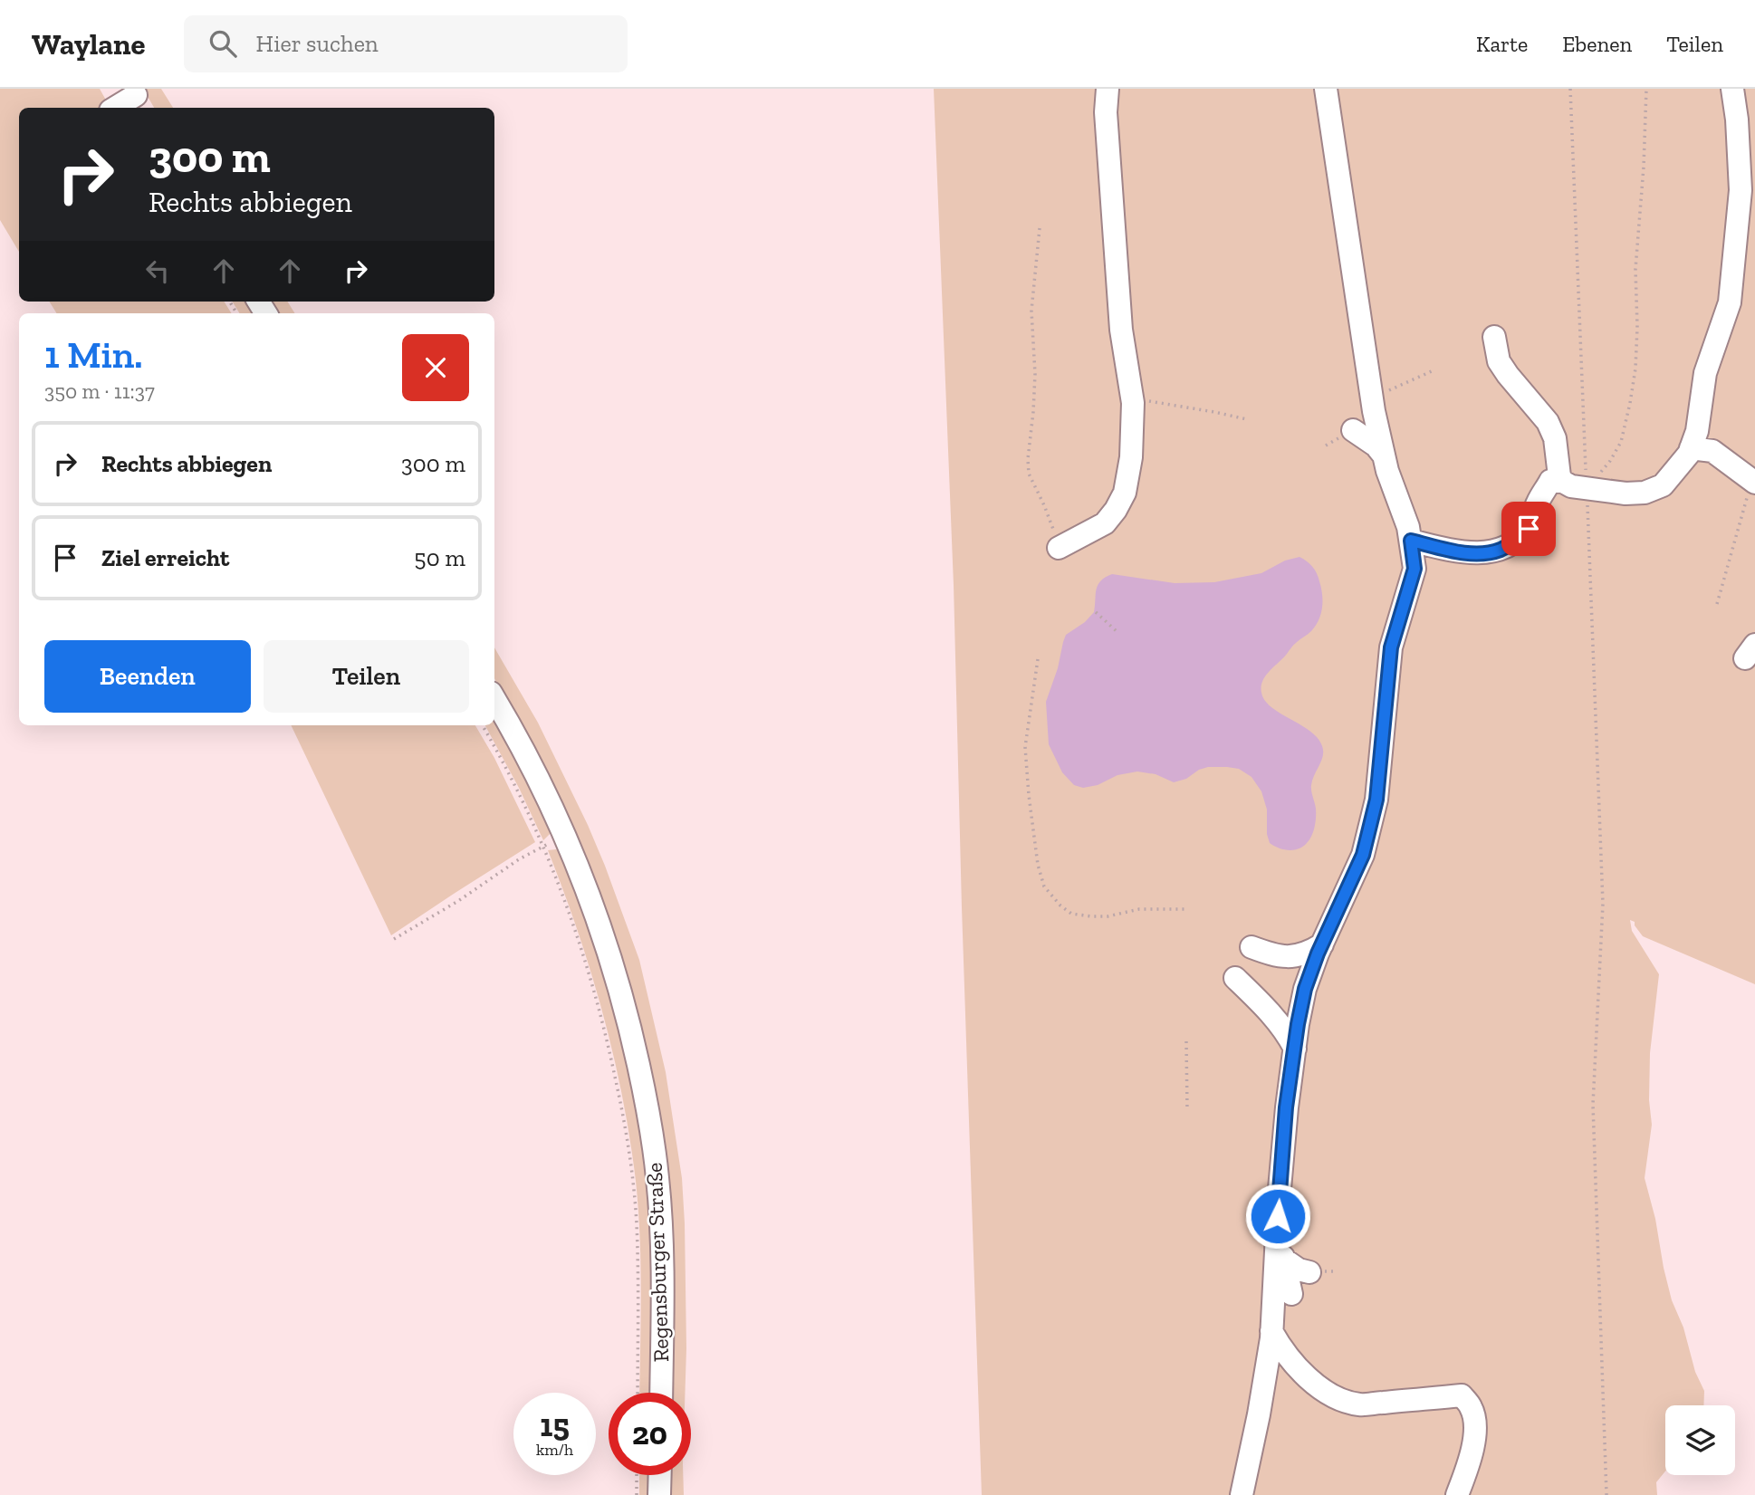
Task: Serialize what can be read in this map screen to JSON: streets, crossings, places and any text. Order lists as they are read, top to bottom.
{
  "streets": {
    "street": ["Regensburger Straße"]
  },
  "page": {
    "header": "Waylane",
    "search": "Hier suchen",
    "nav": ["Karte", "Ebenen", "Teilen"],
    "turn": ["300 m", "Rechts abbiegen"],
    "heading": ["1 Min.", "350 m · 11:37"],
    "list": [
      {
        "name": "Rechts abbiegen",
        "value": "300 m"
      },
      {
        "name": "Ziel erreicht",
        "value": "50 m"
      }
    ],
    "buttons": ["Beenden", "Teilen"],
    "speed": "15 km/h",
    "limit": "20"
  }
}
